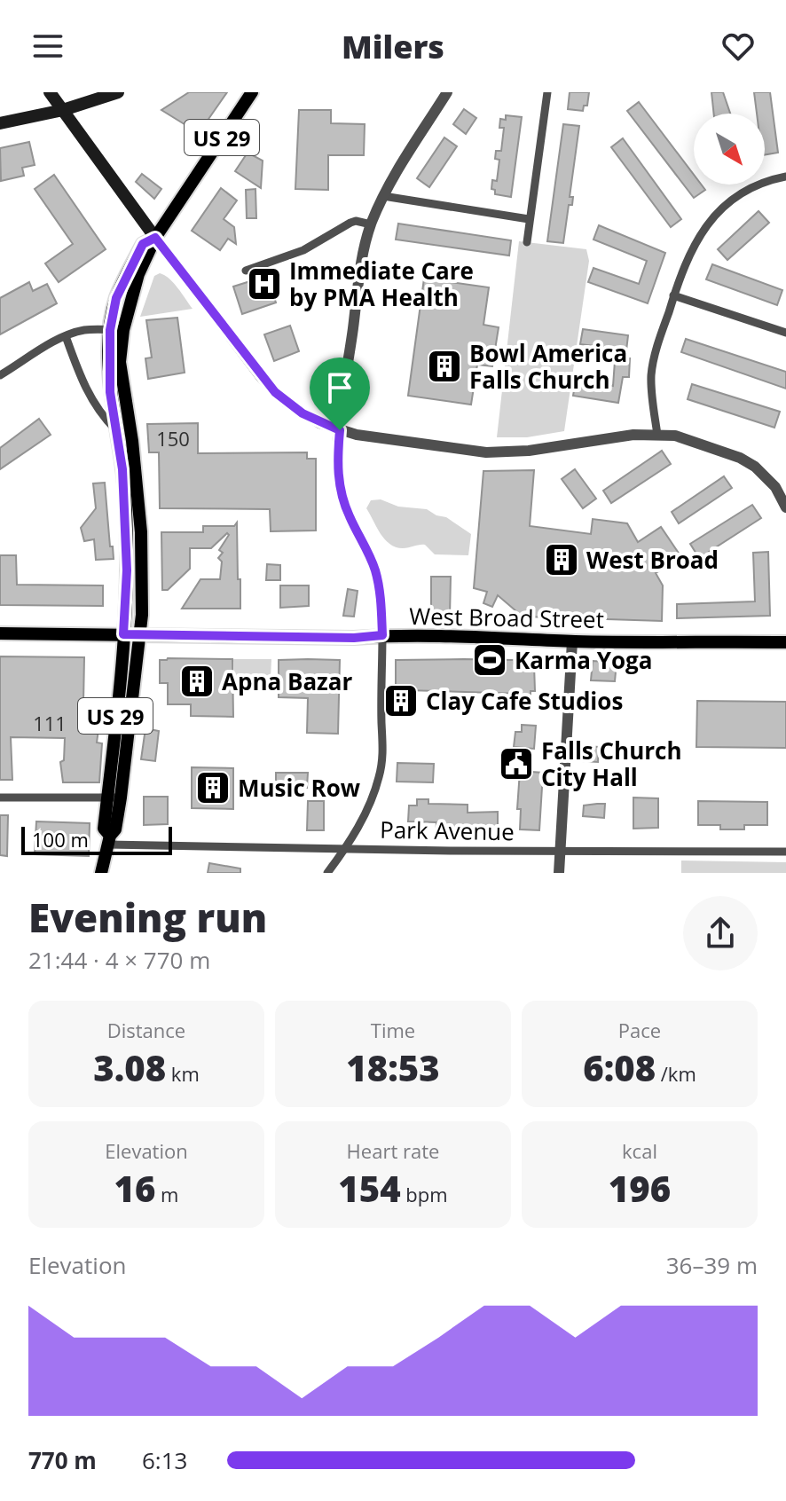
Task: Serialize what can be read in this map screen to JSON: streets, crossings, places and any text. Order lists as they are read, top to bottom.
{
  "streets": {
    "main road": ["US 29", "West Broad Street"],
    "street": ["Park Avenue"]
  },
  "crossings": [
    ["US 29", "West Broad Street"],
    ["US 29", "Park Avenue"]
  ],
  "places": {
    "hospital": ["Immediate Care by PMA Health"],
    "building": [
      "Bowl America Falls Church",
      "West Broad",
      "Apna Bazar",
      "Clay Cafe Studios",
      "Music Row"
    ],
    "sports": ["Karma Yoga"],
    "public building": ["Falls Church City Hall"]
  },
  "house_numbers": ["150", "111"],
  "scale_bar": "100 m",
  "north": "bottom right",
  "page": {
    "header": "Milers",
    "scale": "100 m",
    "heading": ["Evening run", "21:44 · 4 × 770 m"],
    "stats": [
      ["Distance", "3.08 km"],
      ["Time", "18:53"],
      ["Pace", "6:08 /km"],
      ["Elevation", "16 m"],
      ["Heart rate", "154 bpm"],
      ["kcal", "196"]
    ],
    "chart": ["Elevation", "36–39 m"],
    "list": [
      {
        "name": "770 m",
        "note": "6:13"
      }
    ]
  }
}
